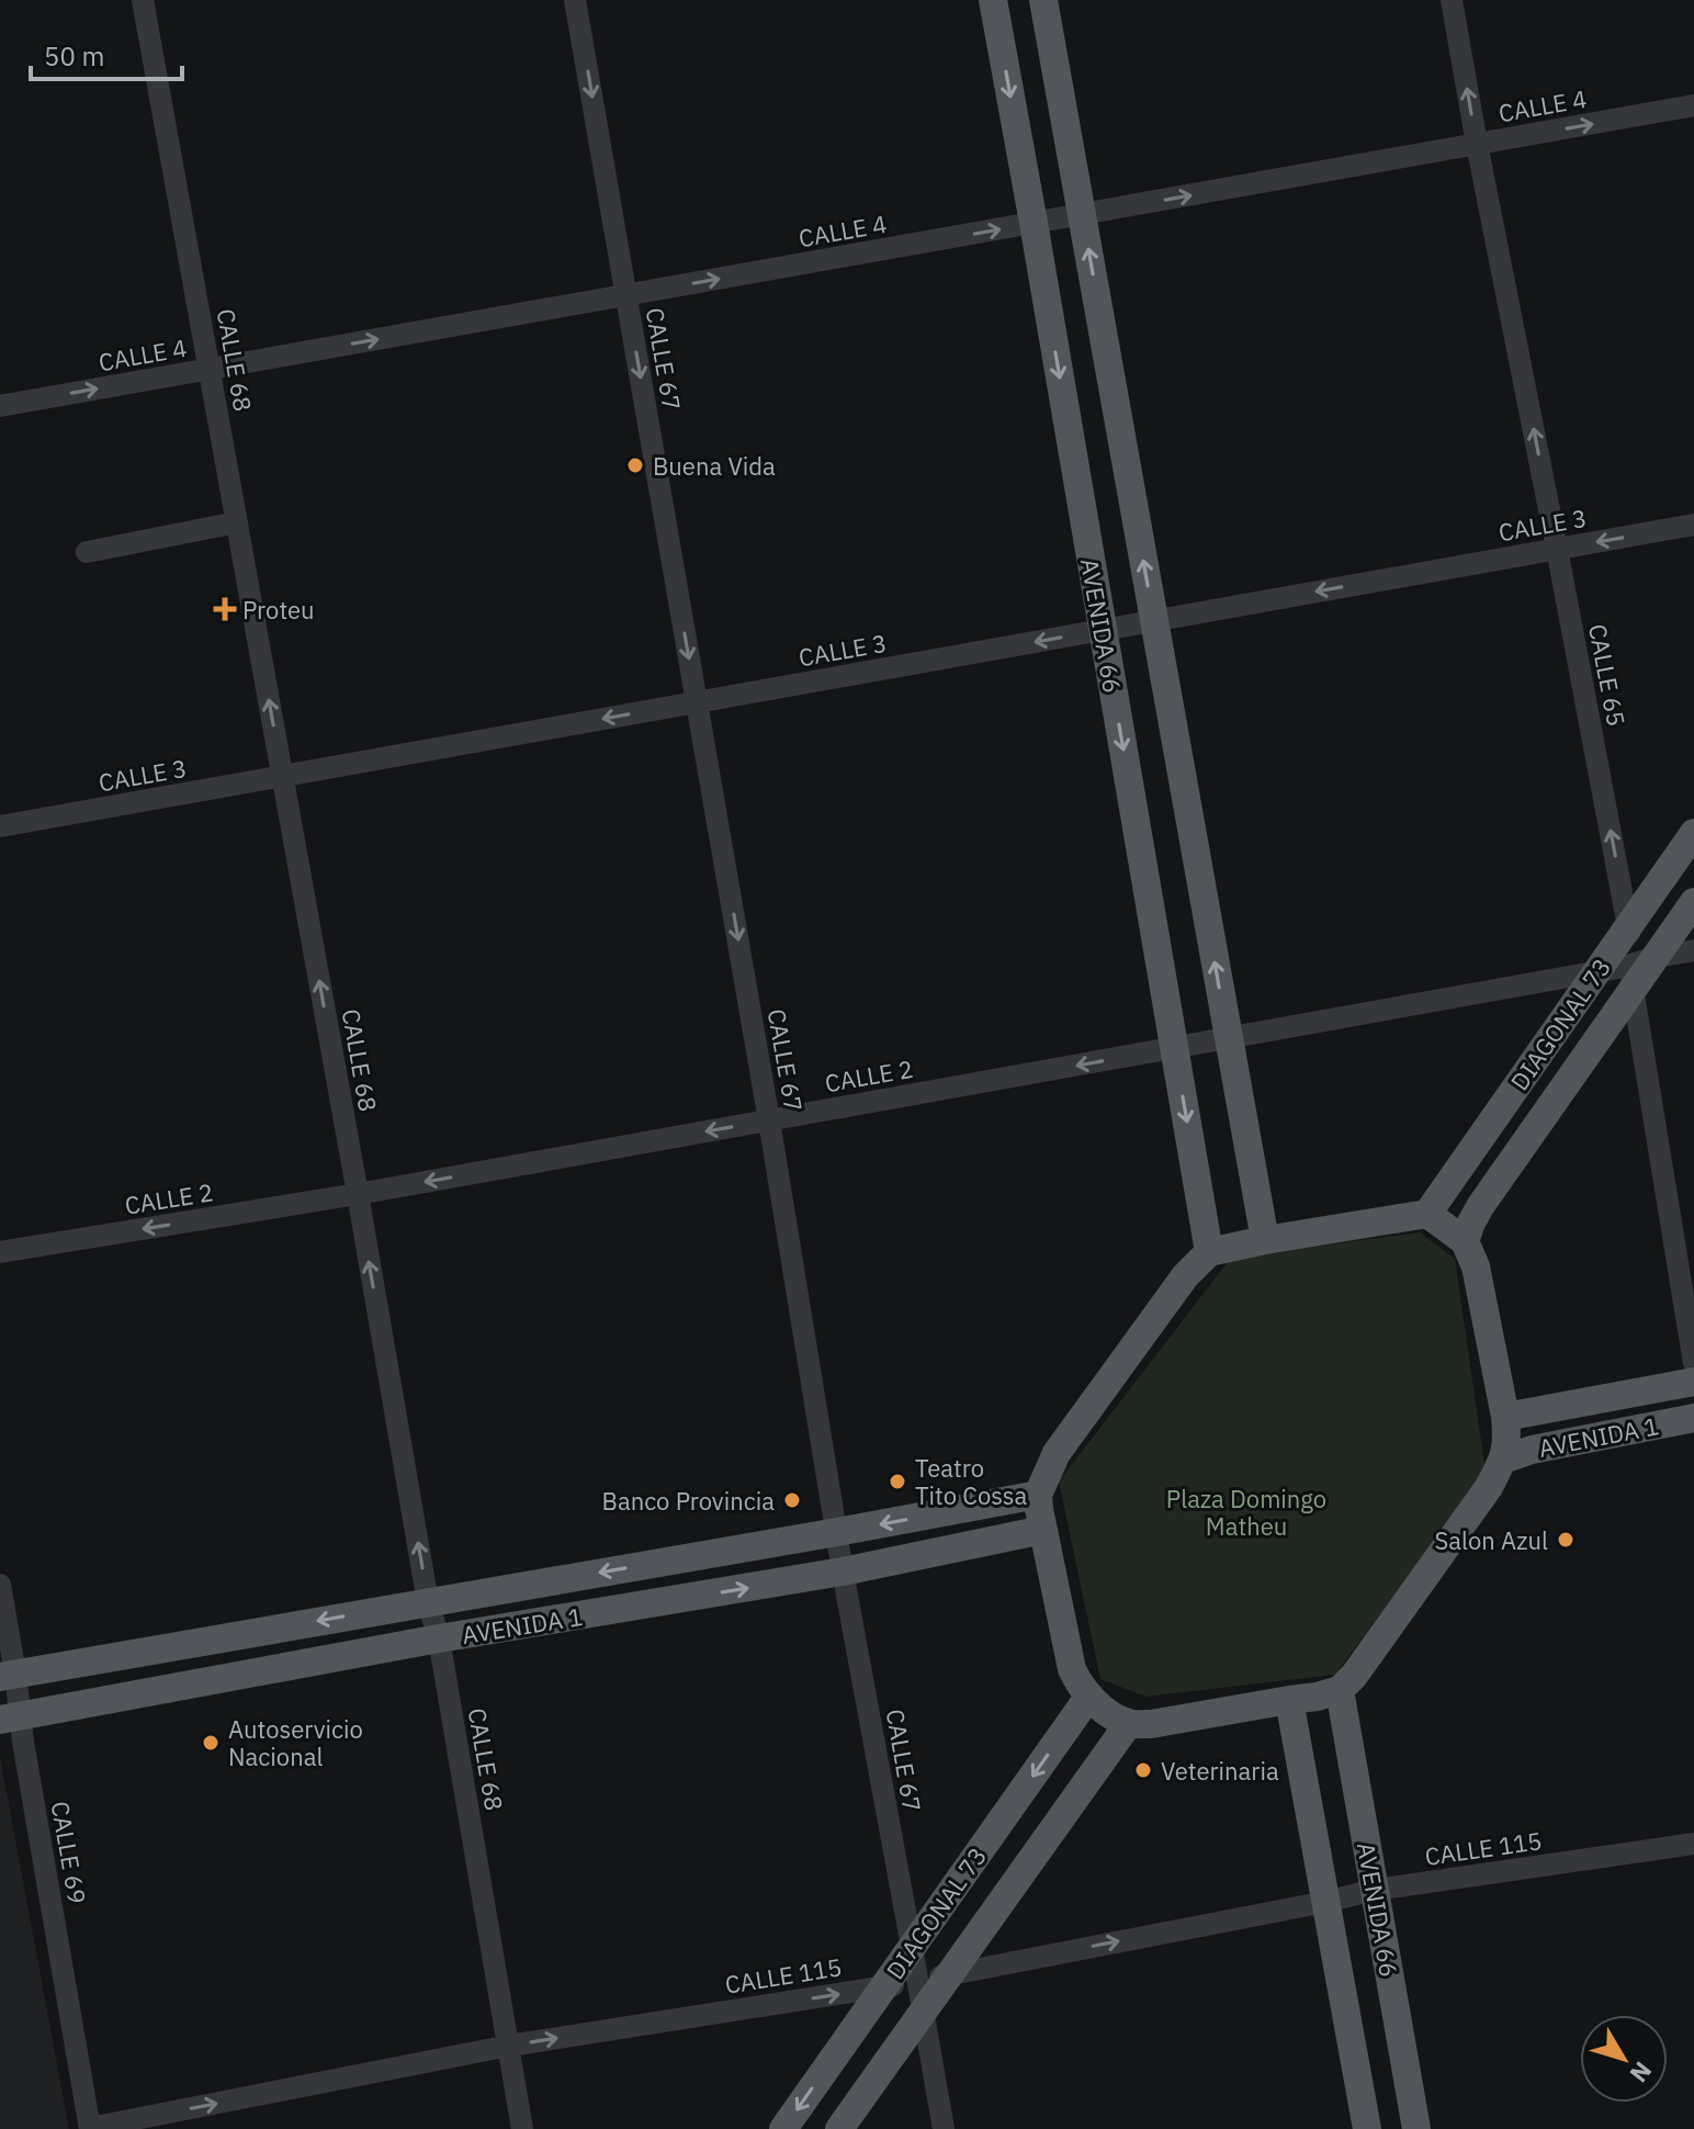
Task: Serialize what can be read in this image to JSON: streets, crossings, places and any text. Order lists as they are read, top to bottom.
{
  "streets": {
    "main road": ["AVENIDA 66", "DIAGONAL 73", "AVENIDA 1"],
    "street": [
      "CALLE 4",
      "CALLE 67",
      "CALLE 68",
      "CALLE 3",
      "CALLE 65",
      "CALLE 2",
      "CALLE 115",
      "CALLE 69"
    ]
  },
  "crossings": [
    ["CALLE 4", "CALLE 67"],
    ["CALLE 4", "CALLE 68"],
    ["CALLE 4", "AVENIDA 66"],
    ["CALLE 4", "CALLE 65"],
    ["CALLE 67", "CALLE 3"],
    ["CALLE 67", "DIAGONAL 73"],
    ["CALLE 67", "CALLE 2"],
    ["CALLE 67", "AVENIDA 1"],
    ["CALLE 67", "CALLE 115"],
    ["CALLE 68", "CALLE 3"],
    ["CALLE 68", "CALLE 2"],
    ["CALLE 68", "AVENIDA 1"],
    ["CALLE 68", "CALLE 115"],
    ["CALLE 3", "AVENIDA 66"],
    ["CALLE 3", "CALLE 65"],
    ["AVENIDA 66", "CALLE 2"],
    ["AVENIDA 66", "CALLE 115"],
    ["CALLE 65", "DIAGONAL 73"],
    ["CALLE 65", "CALLE 2"],
    ["DIAGONAL 73", "CALLE 2"],
    ["DIAGONAL 73", "CALLE 115"],
    ["AVENIDA 1", "CALLE 69"],
    ["CALLE 115", "CALLE 69"]
  ],
  "one_way": [
    "CALLE 4",
    "CALLE 67",
    "CALLE 68",
    "CALLE 3",
    "CALLE 65",
    "CALLE 2",
    "CALLE 115"
  ],
  "parks": ["Plaza Domingo Matheu"],
  "places": {
    "other": [
      "Buena Vida",
      "Teatro Tito Cossa",
      "Banco Provincia",
      "Salon Azul",
      "Autoservicio Nacional",
      "Veterinaria"
    ],
    "health": ["Proteu"]
  },
  "scale_bar": "50 m",
  "north": "bottom right"
}
